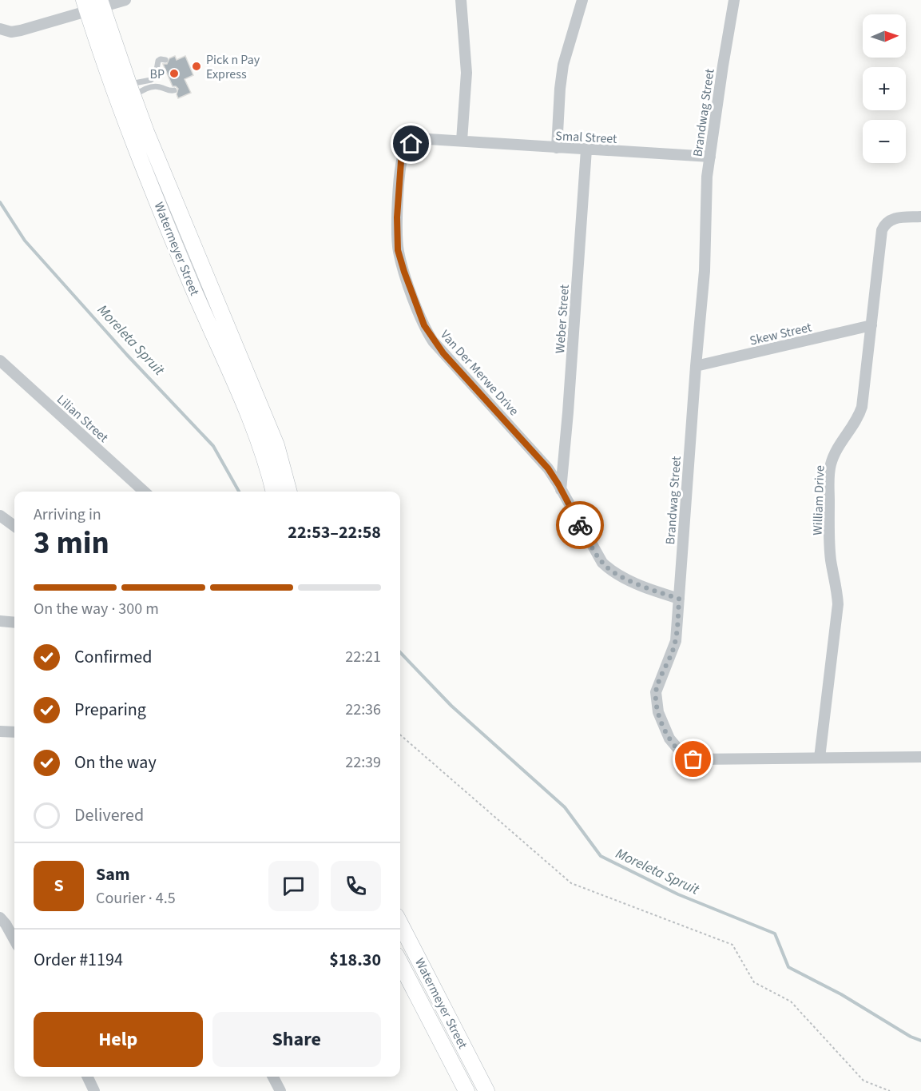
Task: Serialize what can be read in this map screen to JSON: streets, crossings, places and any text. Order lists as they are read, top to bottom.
{
  "streets": {
    "main road": ["Watermeyer Street"],
    "street": [
      "Brandwag Street",
      "Smal Street",
      "Weber Street",
      "Skew Street",
      "Van Der Merwe Drive",
      "Lilian Street",
      "William Drive"
    ]
  },
  "crossings": [
    ["Brandwag Street", "Smal Street"],
    ["Brandwag Street", "Skew Street"],
    ["Brandwag Street", "Van Der Merwe Drive"],
    ["Brandwag Street", "William Drive"],
    ["Smal Street", "Weber Street"],
    ["Smal Street", "Van Der Merwe Drive"],
    ["Weber Street", "Van Der Merwe Drive"],
    ["Skew Street", "William Drive"]
  ],
  "water": ["Moreleta Spruit"],
  "places": ["Pick n Pay Express", "BP"],
  "north": "right",
  "page": {
    "map_buttons": ["+", "−"],
    "heading": ["3 min", "Arriving in", "22:53–22:58"],
    "panel": [
      "Sam",
      "Courier · 4.5",
      "Order #1194",
      "$18.30"
    ],
    "bar": "On the way · 300 m",
    "list": [
      ["Confirmed", "22:21"],
      ["Preparing", "22:36"],
      ["On the way", "22:39"],
      "Delivered"
    ],
    "round": "S",
    "buttons": ["Help", "Share"]
  }
}
